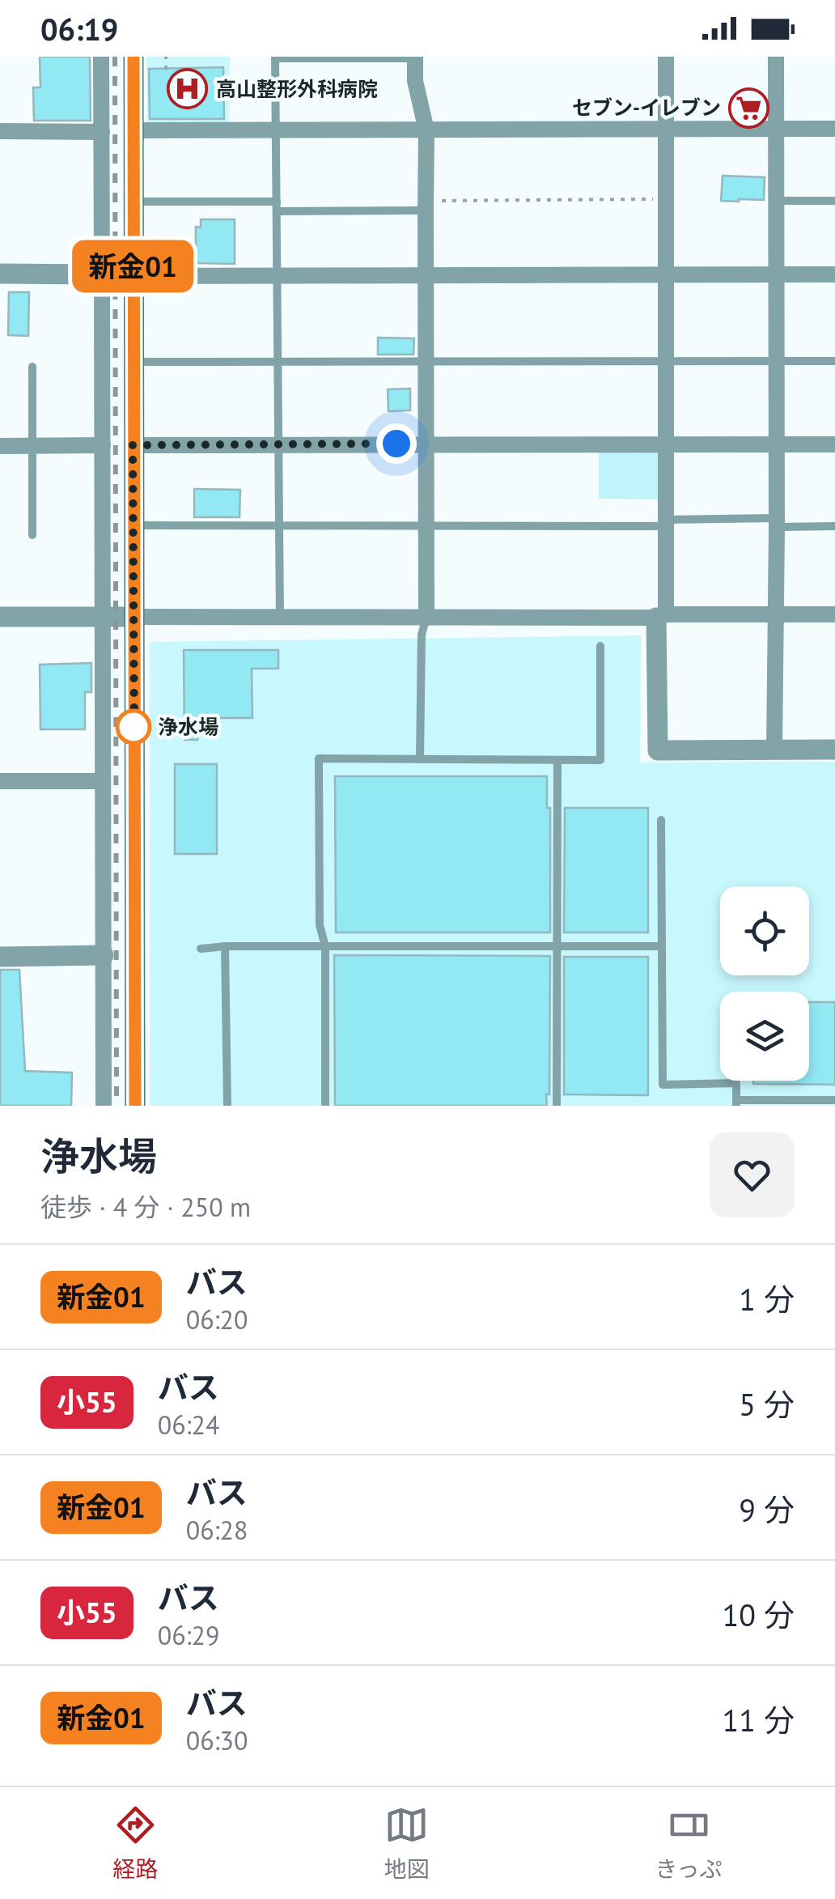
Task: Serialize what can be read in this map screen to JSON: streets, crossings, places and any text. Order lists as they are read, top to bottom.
{
  "places": {
    "hospital": ["高山整形外科病院"],
    "supermarket": ["セブン-イレブン"],
    "other": ["浄水場"]
  },
  "lines": ["bus line 新金01"],
  "page": {
    "status": "06:19",
    "on_map": "新金01",
    "heading": ["浄水場", "徒歩 · 4 分 · 250 m"],
    "list": [
      {
        "mark": "新金01",
        "name": "バス",
        "note": "06:20",
        "value": "1 分"
      },
      {
        "mark": "小55",
        "name": "バス",
        "note": "06:24",
        "value": "5 分"
      },
      {
        "mark": "新金01",
        "name": "バス",
        "note": "06:28",
        "value": "9 分"
      },
      {
        "mark": "小55",
        "name": "バス",
        "note": "06:29",
        "value": "10 分"
      },
      {
        "mark": "新金01",
        "name": "バス",
        "note": "06:30",
        "value": "11 分"
      }
    ],
    "tabs": ["経路", "地図", "きっぷ"]
  }
}
